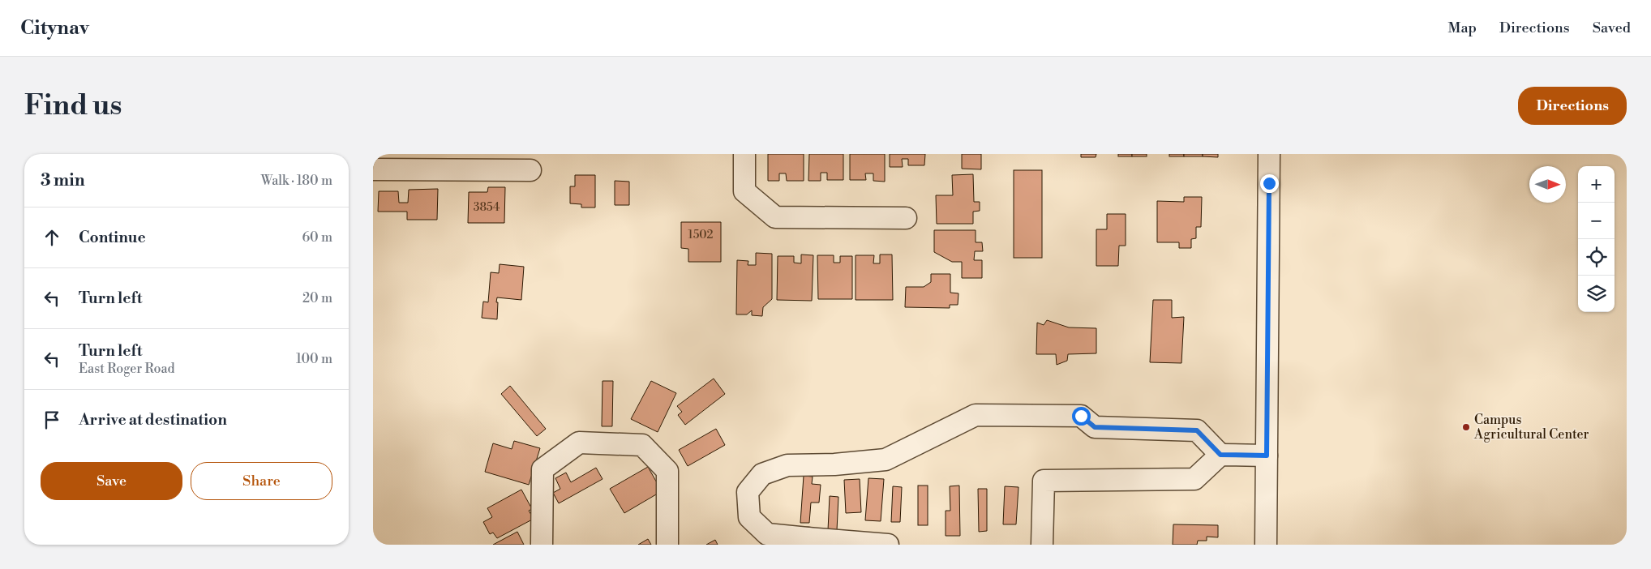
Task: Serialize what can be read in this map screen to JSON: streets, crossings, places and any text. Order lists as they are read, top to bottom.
{
  "places": ["Campus Agricultural Center"],
  "house_numbers": ["3854", "1502"],
  "north": "right",
  "page": {
    "header": "Citynav",
    "nav": ["Map", "Directions", "Saved"],
    "buttons": [
      "Directions",
      ["Save", "Share"]
    ],
    "title": "Find us",
    "heading": ["3 min", "Walk · 180 m"],
    "map_buttons": ["+", "−"],
    "list": [
      ["Continue", "60 m"],
      ["Turn left", "20 m"],
      ["Turn left", "East Roger Road", "100 m"],
      "Arrive at destination"
    ]
  }
}
